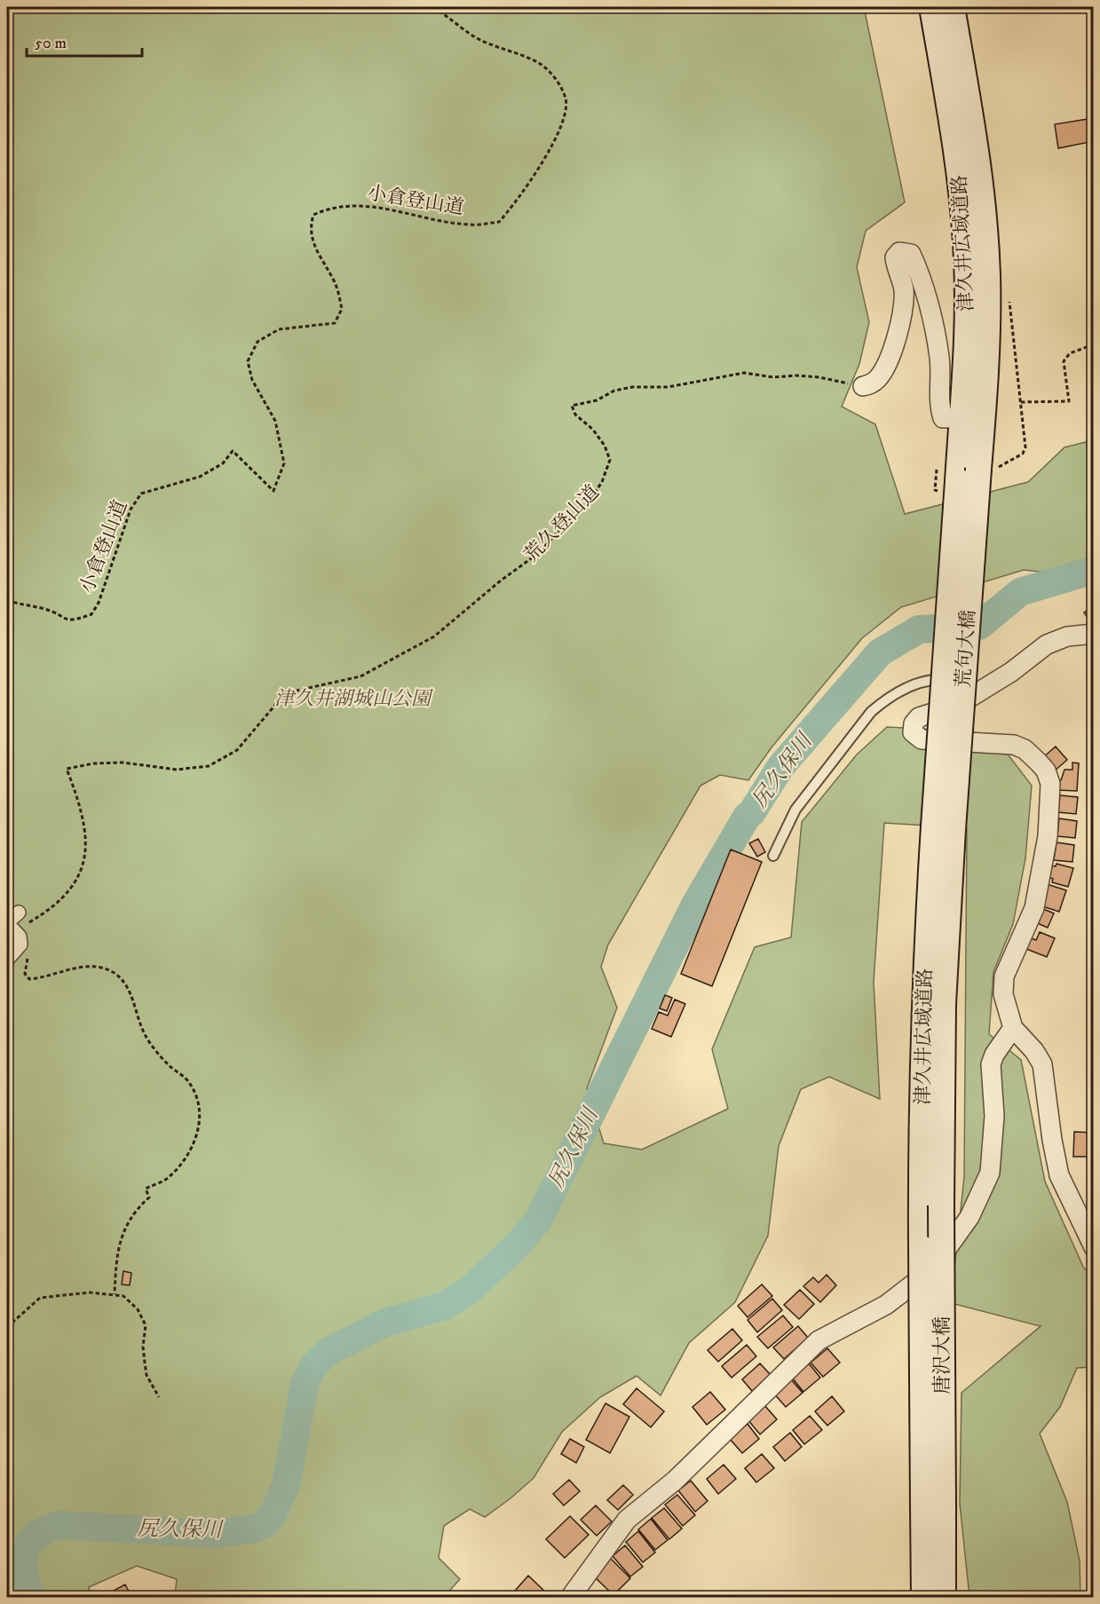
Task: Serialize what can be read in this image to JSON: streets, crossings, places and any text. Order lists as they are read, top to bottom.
{
  "streets": {
    "main road": ["津久井広域道路", "荒句大橋", "唐沢大橋"],
    "path": ["小倉登山道", "荒久登山道"]
  },
  "crossings": [
    ["津久井広域道路", "荒句大橋"],
    ["津久井広域道路", "唐沢大橋"]
  ],
  "water": ["尻久保川"],
  "parks": ["津久井湖城山公園"],
  "scale_bar": "50 m"
}
